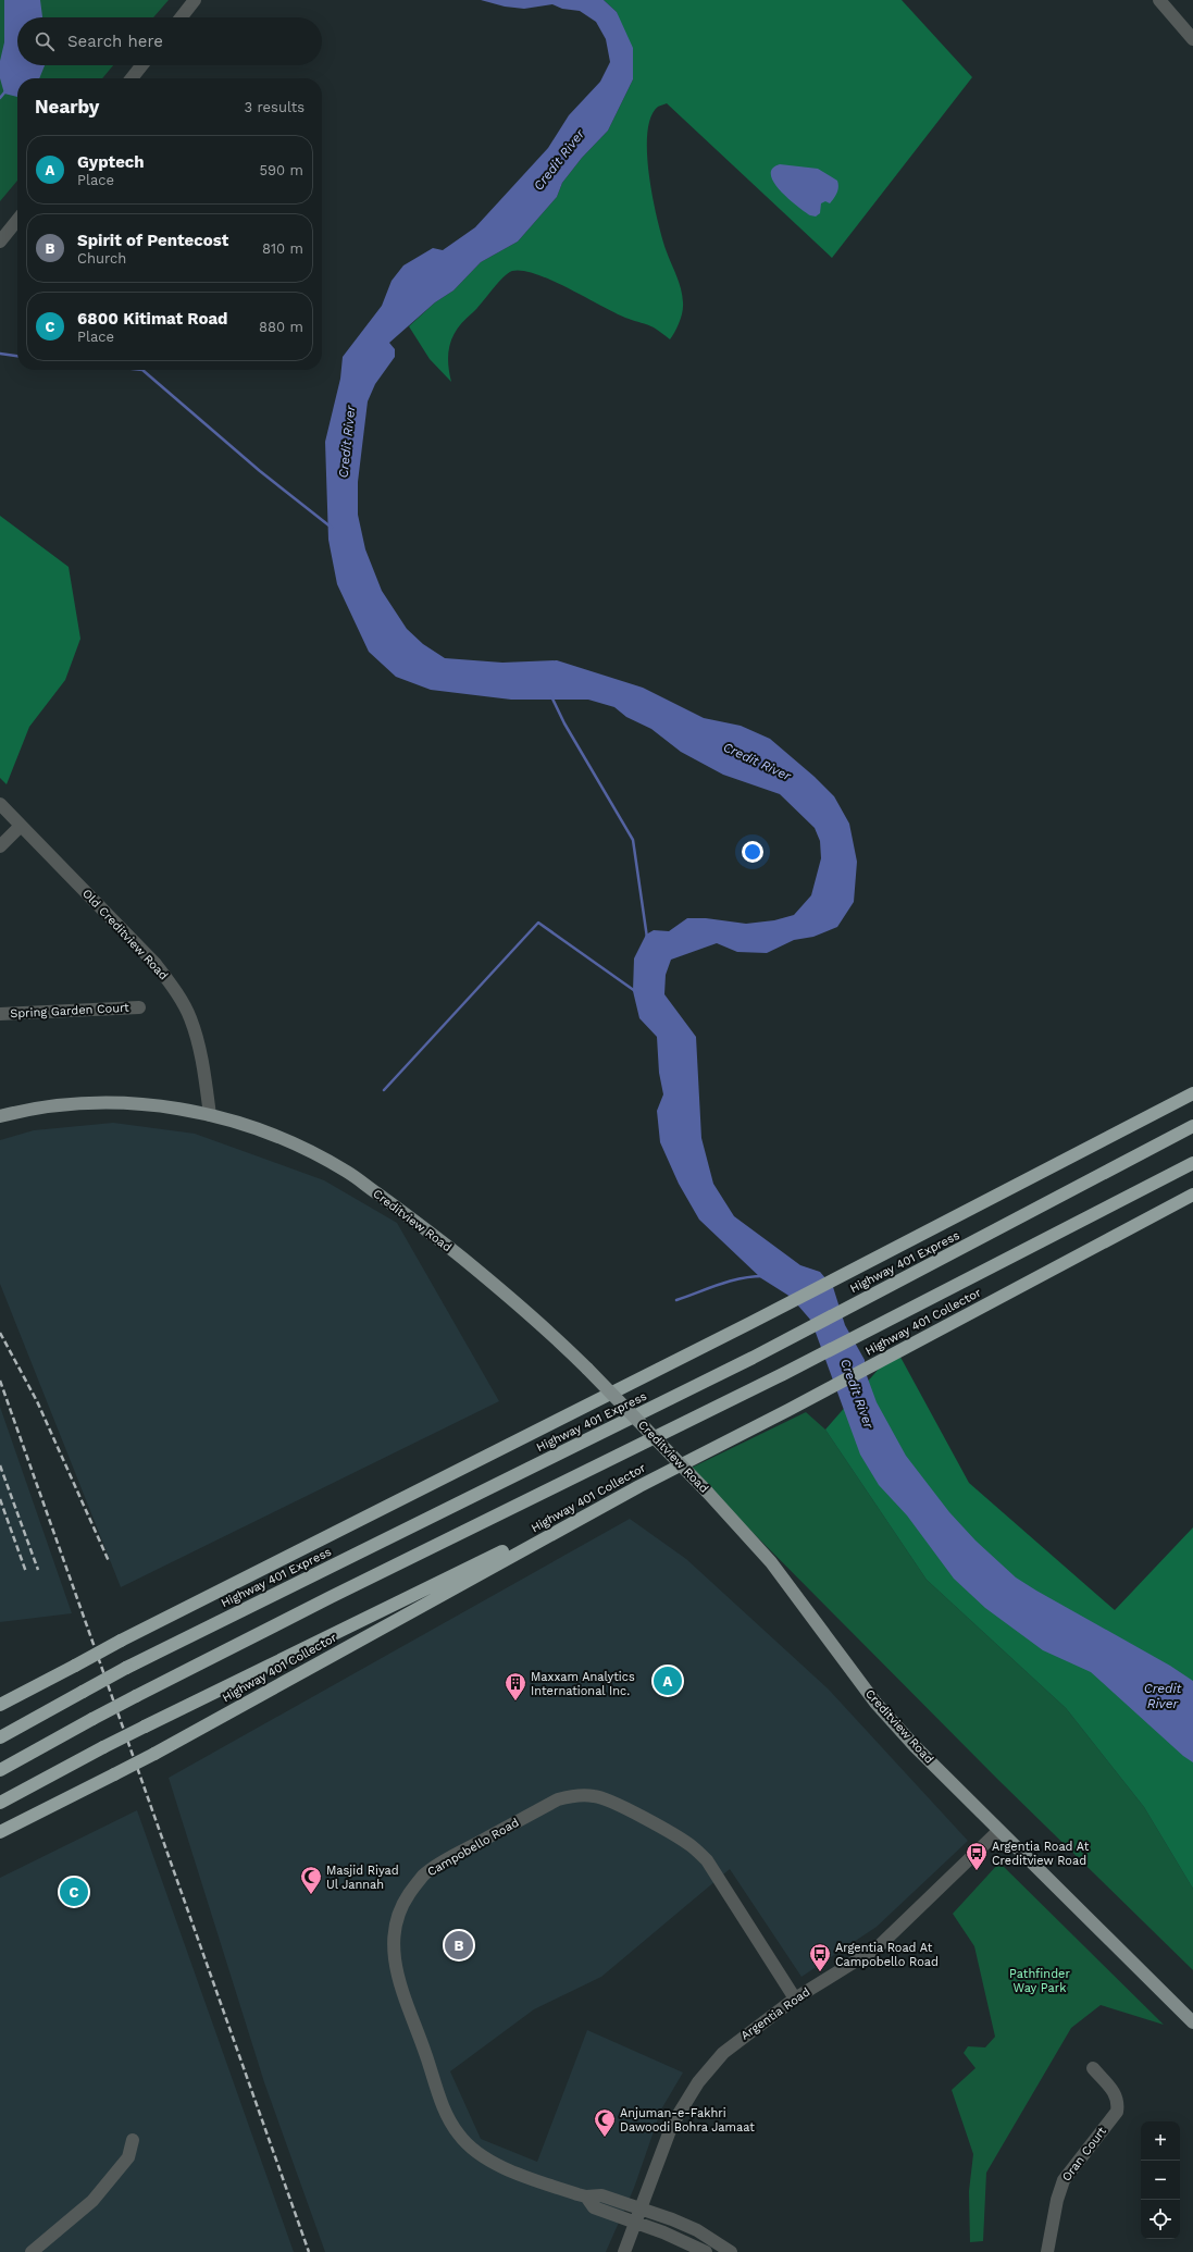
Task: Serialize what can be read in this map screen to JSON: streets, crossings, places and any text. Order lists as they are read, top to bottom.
{
  "streets": {
    "highway": ["Highway 401 Express", "Highway 401 Collector"],
    "main road": ["Creditview Road"],
    "street": [
      "Old Creditview Road",
      "Spring Garden Court",
      "Campobello Road",
      "Argentia Road",
      "Oran Court"
    ]
  },
  "crossings": [
    ["Old Creditview Road", "Creditview Road"],
    ["Creditview Road", "Argentia Road"],
    ["Campobello Road", "Argentia Road"]
  ],
  "water": ["Credit River"],
  "parks": ["Pathfinder Way Park"],
  "places": {
    "building": ["Maxxam Analytics International Inc."],
    "bus stop": ["Argentia Road At Creditview Road", "Argentia Road At Campobello Road"],
    "mosque": ["Masjid Riyad Ul Jannah", "Anjuman-e-Fakhri Dawoodi Bohra Jamaat"]
  },
  "page": {
    "search": "Search here",
    "heading": ["Nearby", "3 results"],
    "list": [
      {
        "mark": "A",
        "name": "Gyptech",
        "note": "Place",
        "value": "590 m"
      },
      {
        "mark": "B",
        "name": "Spirit of Pentecost",
        "note": "Church",
        "value": "810 m"
      },
      {
        "mark": "C",
        "name": "6800 Kitimat Road",
        "note": "Place",
        "value": "880 m"
      }
    ],
    "pins": ["A", "C", "B"],
    "map_buttons": ["+", "−"]
  }
}
